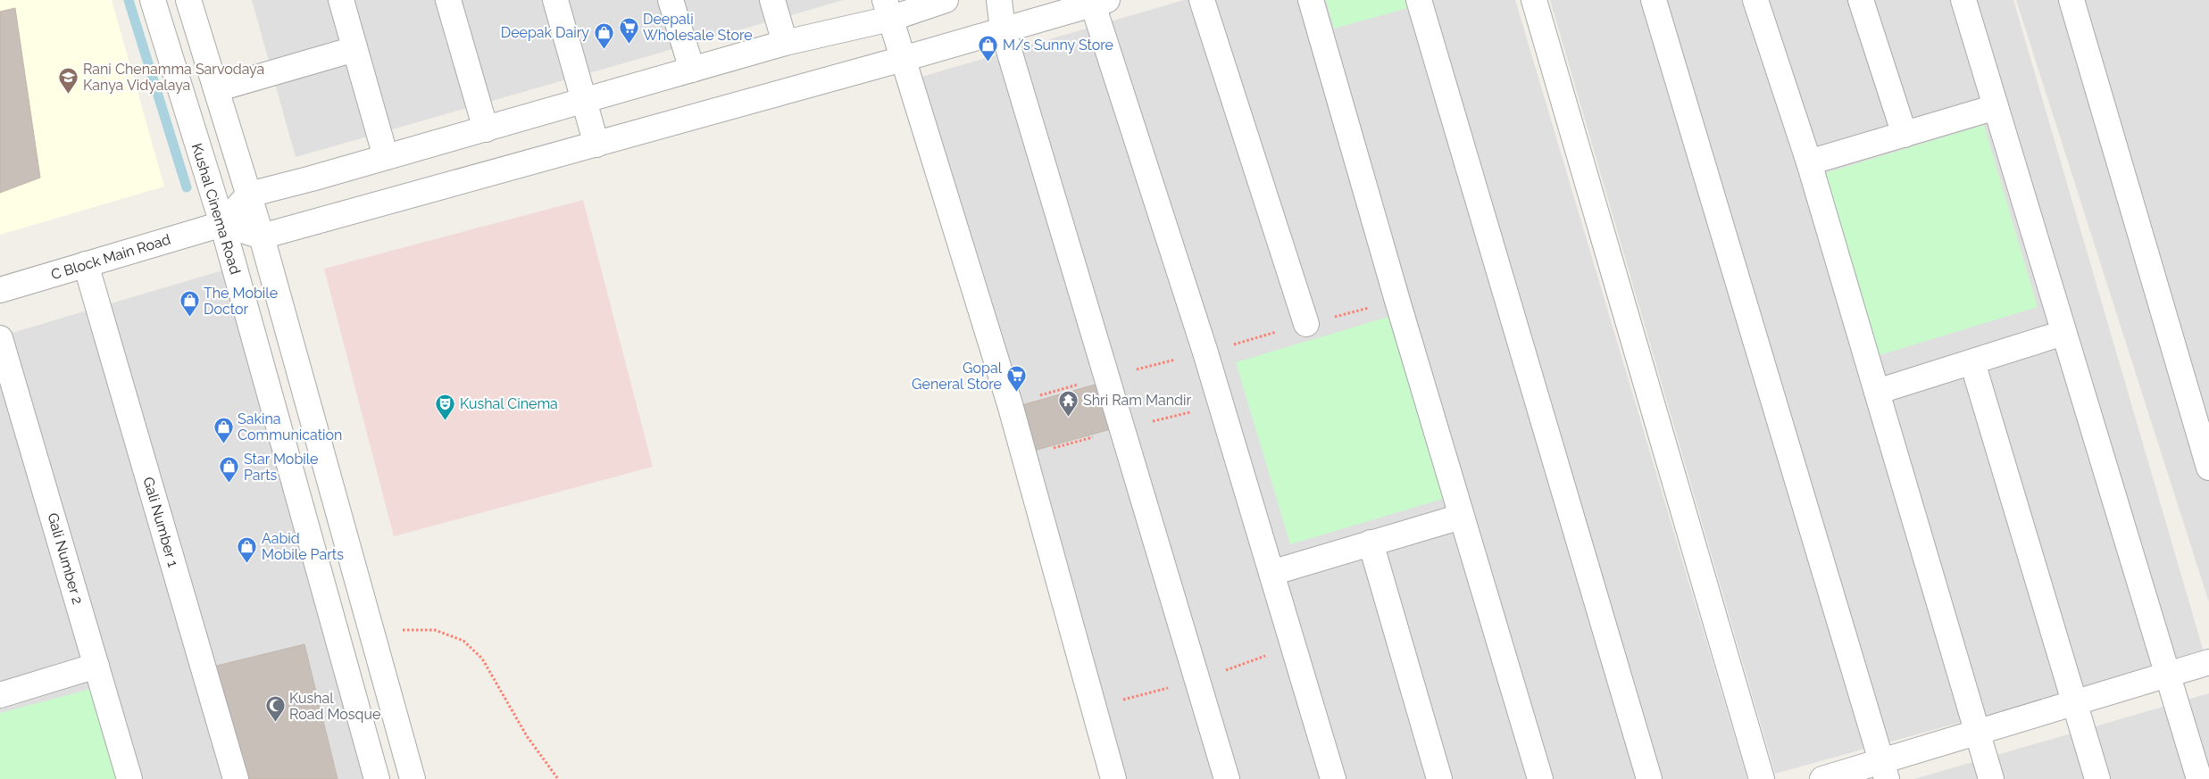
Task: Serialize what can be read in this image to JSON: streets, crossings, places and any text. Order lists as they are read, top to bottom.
{
  "streets": {
    "street": [
      "Kushal Cinema Road",
      "C Block Main Road",
      "Gali Number 1",
      "Gali Number 2"
    ]
  },
  "crossings": [
    ["Kushal Cinema Road", "C Block Main Road"],
    ["C Block Main Road", "Gali Number 1"]
  ],
  "places": {
    "supermarket": ["Deepali Wholesale Store", "Gopal General Store"],
    "shop": [
      "Deepak Dairy",
      "M/s Sunny Store",
      "The Mobile Doctor",
      "Sakina Communication",
      "Star Mobile Parts",
      "Aabid Mobile Parts"
    ],
    "school or university": ["Rani Chenamma Sarvodaya Kanya Vidyalaya"],
    "temple": ["Shri Ram Mandir"],
    "theatre": ["Kushal Cinema"],
    "mosque": ["Kushal Road Mosque"]
  }
}
